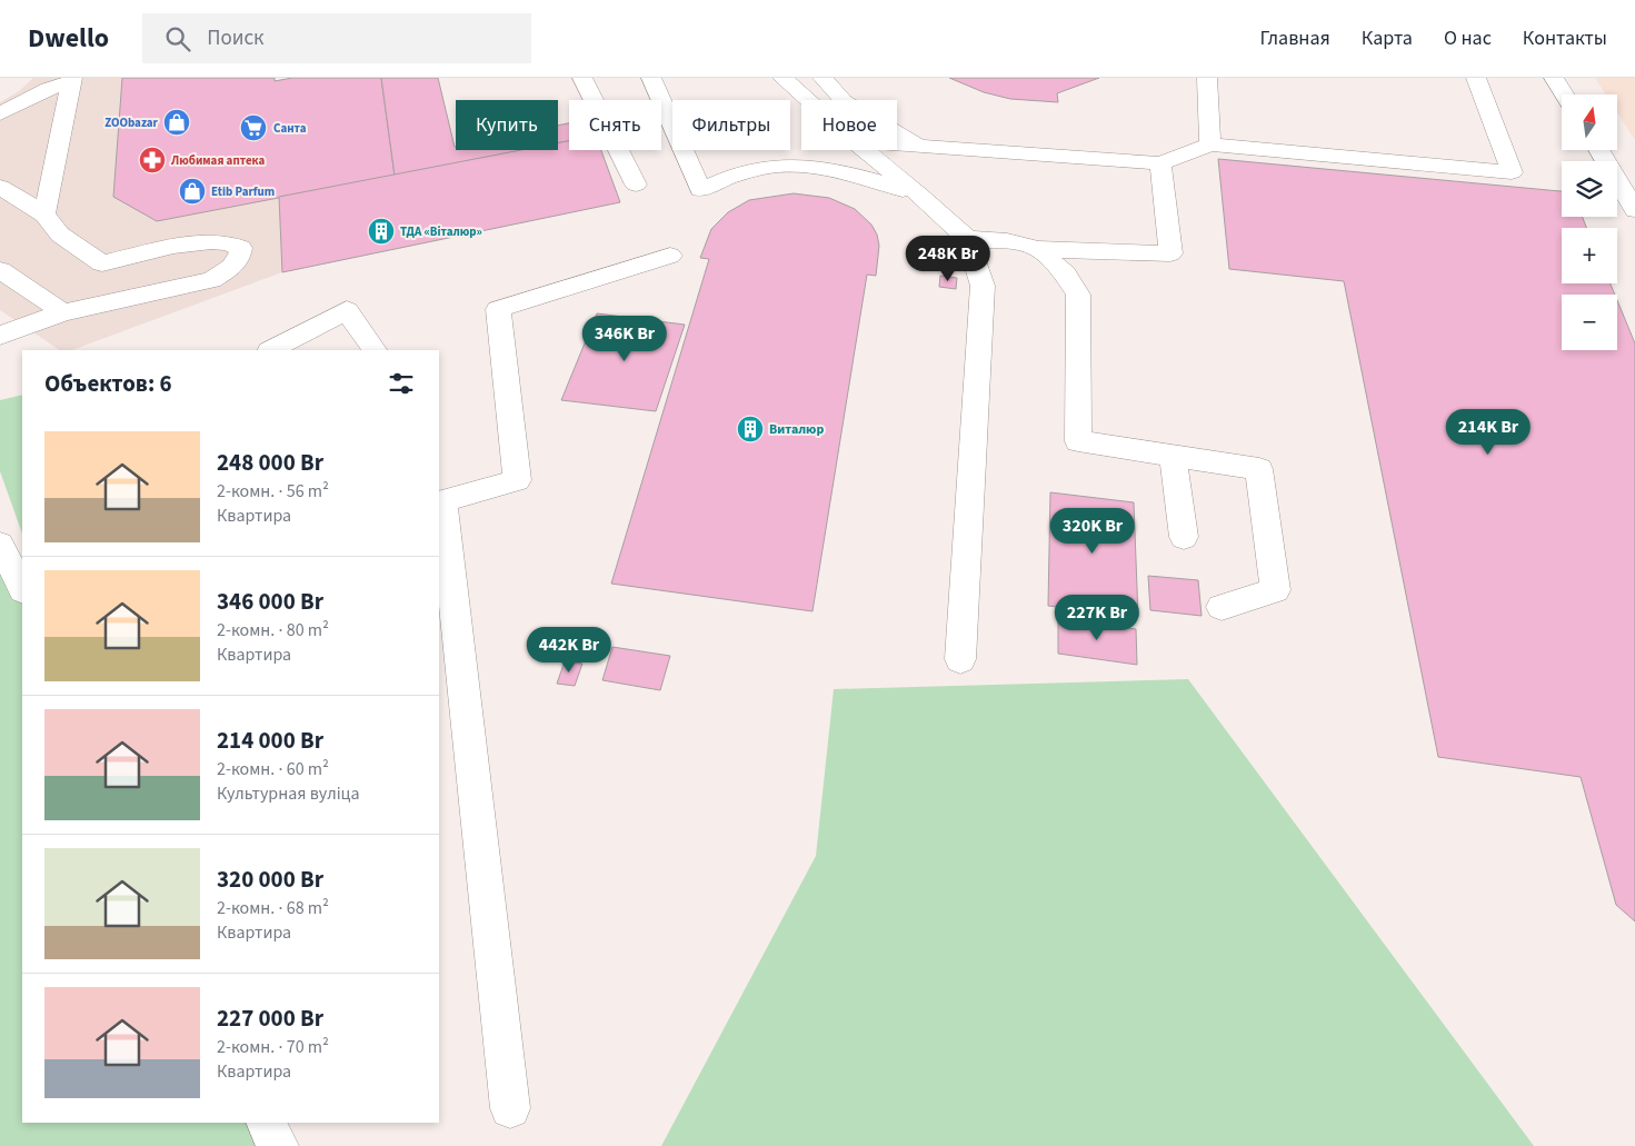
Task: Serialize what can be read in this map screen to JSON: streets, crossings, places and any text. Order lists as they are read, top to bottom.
{
  "places": {
    "shop": ["ZOObazar", "Etib Parfum"],
    "supermarket": ["Санта"],
    "pharmacy": ["Любимая аптека"],
    "building": ["ТДА «Віталюр»", "Виталюр"]
  },
  "north": "top",
  "page": {
    "header": "Dwello",
    "search": "Поиск",
    "nav": [
      "Главная",
      "Карта",
      "О нас",
      "Контакты"
    ],
    "map_buttons": ["+", "−"],
    "chip": [
      "Купить",
      "Снять",
      "Фильтры",
      "Новое"
    ],
    "price": [
      "248K Br",
      "346K Br",
      "214K Br",
      "320K Br",
      "227K Br",
      "442K Br"
    ],
    "heading": "Объектов: 6",
    "list": [
      {
        "name": "248 000 Br",
        "note": "2-комн. · 56 m² · Квартира"
      },
      {
        "name": "346 000 Br",
        "note": "2-комн. · 80 m² · Квартира"
      },
      {
        "name": "214 000 Br",
        "note": "2-комн. · 60 m² · Культурная вуліца"
      },
      {
        "name": "320 000 Br",
        "note": "2-комн. · 68 m² · Квартира"
      },
      {
        "name": "227 000 Br",
        "note": "2-комн. · 70 m² · Квартира"
      }
    ]
  }
}
